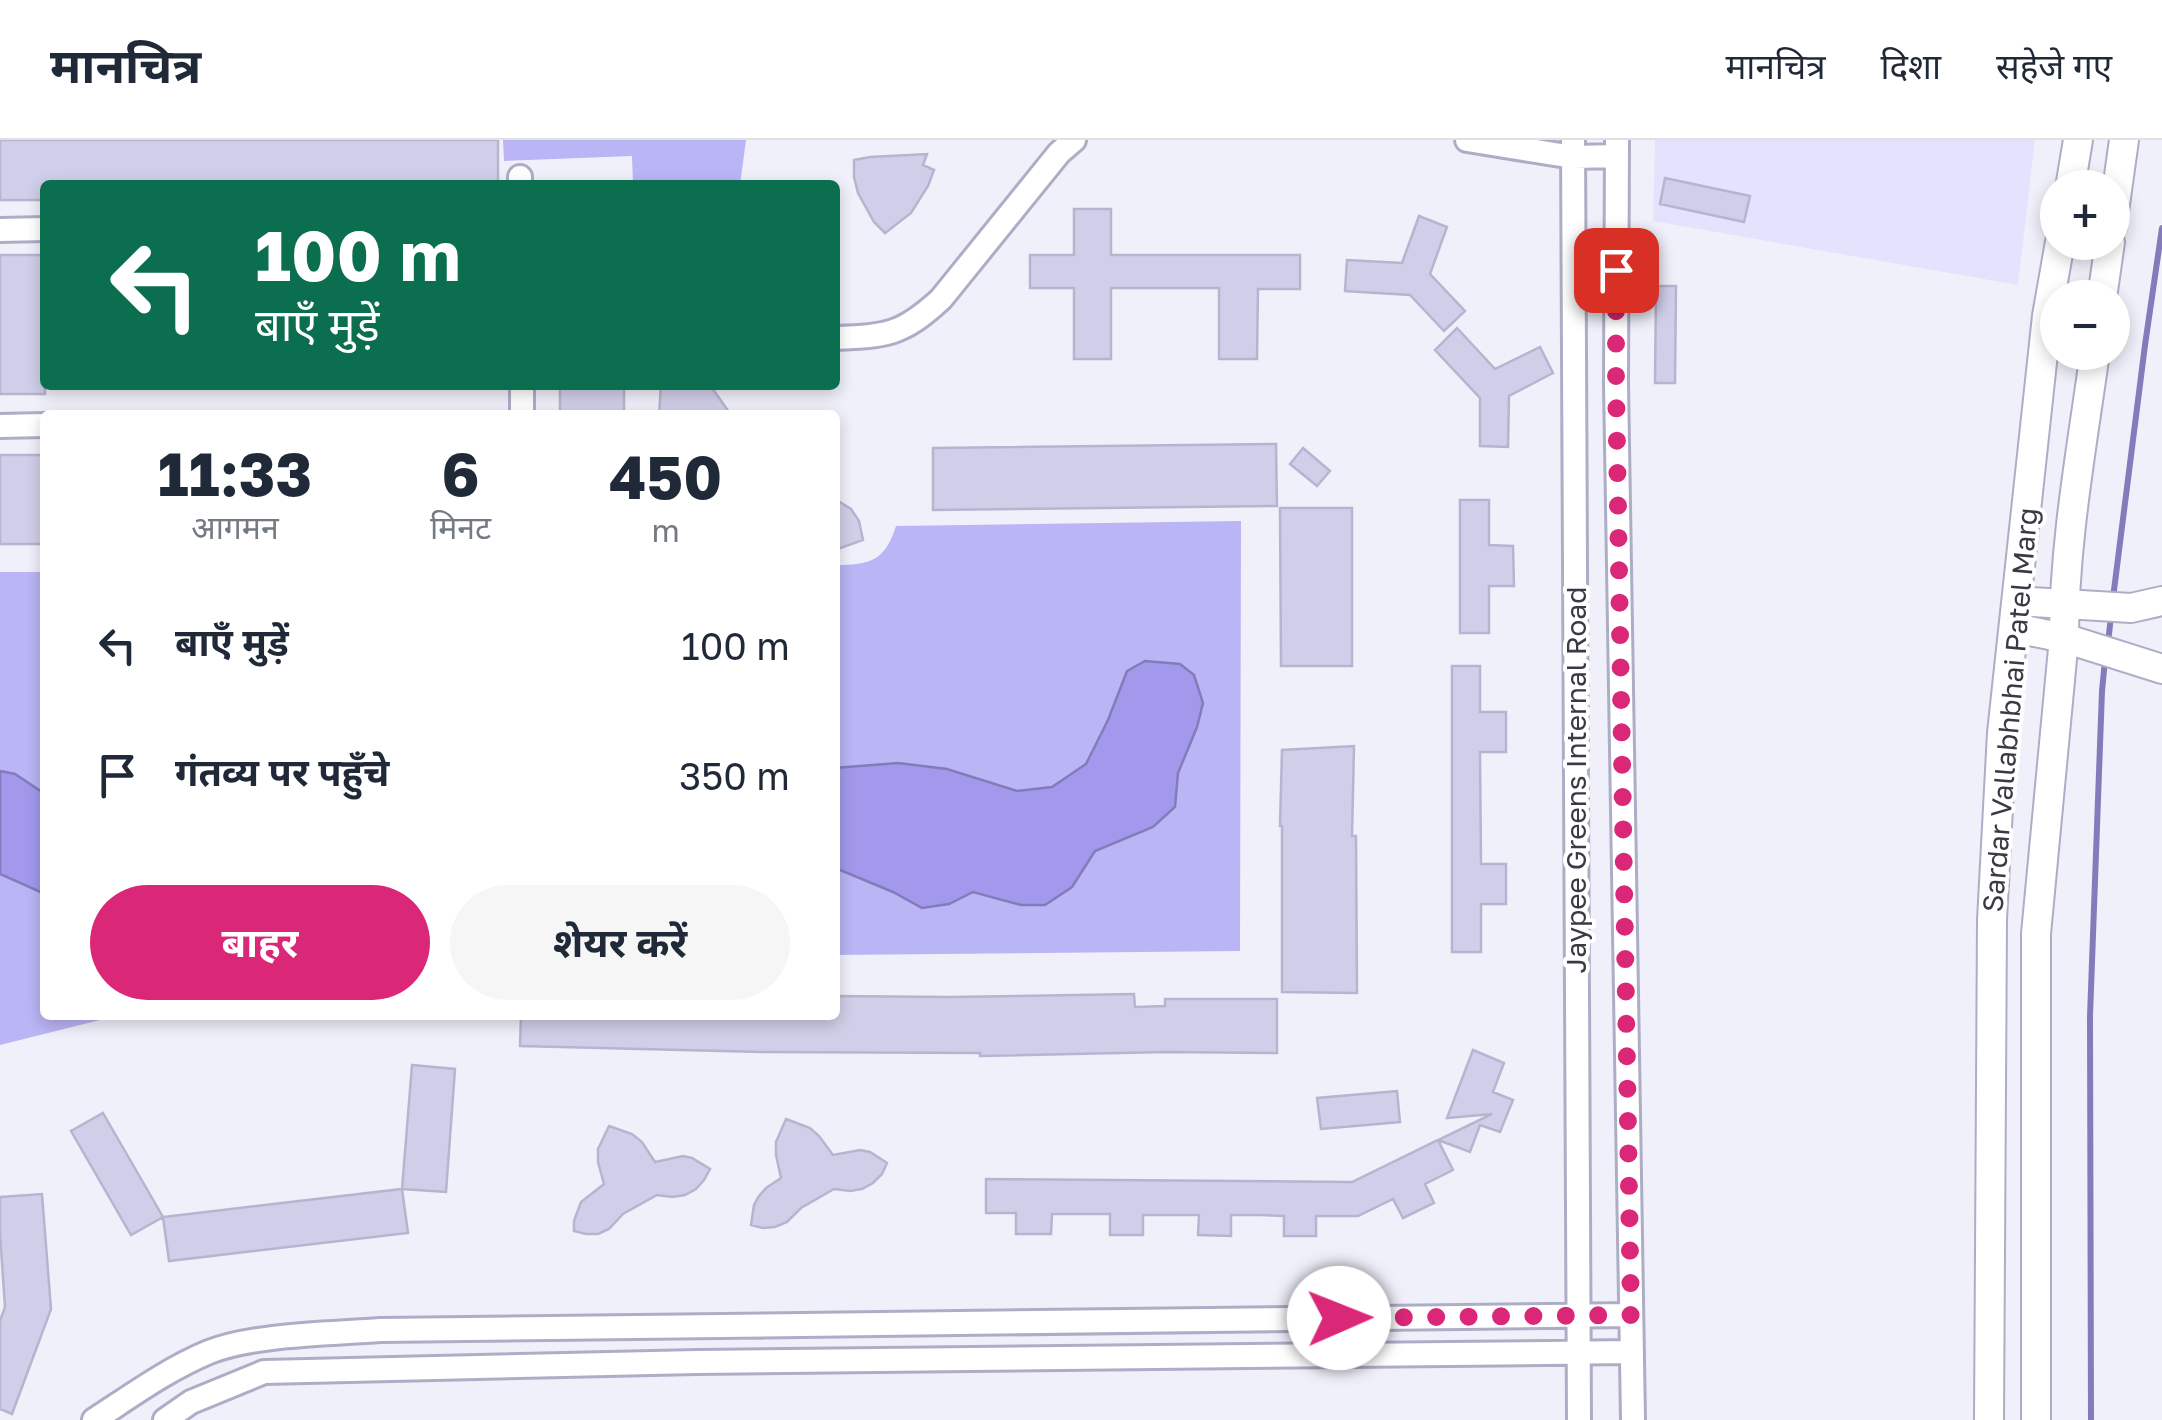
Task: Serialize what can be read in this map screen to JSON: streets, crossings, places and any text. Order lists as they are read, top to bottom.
{
  "streets": {
    "street": ["Sardar Vallabhbhai Patel Marg", "Jaypee Greens Internal Road"]
  },
  "page": {
    "header": "मानचित्र",
    "nav": ["मानचित्र", "दिशा", "सहेजे गए"],
    "map_buttons": ["+", "−"],
    "turn": ["100 m", "बाएँ मुड़ें"],
    "eta": [
      "11:33",
      "आगमन",
      "6",
      "मिनट",
      "450",
      "m"
    ],
    "list": [
      {
        "name": "बाएँ मुड़ें",
        "value": "100 m"
      },
      {
        "name": "गंतव्य पर पहुँचे",
        "value": "350 m"
      }
    ],
    "buttons": ["बाहर", "शेयर करें"]
  }
}
